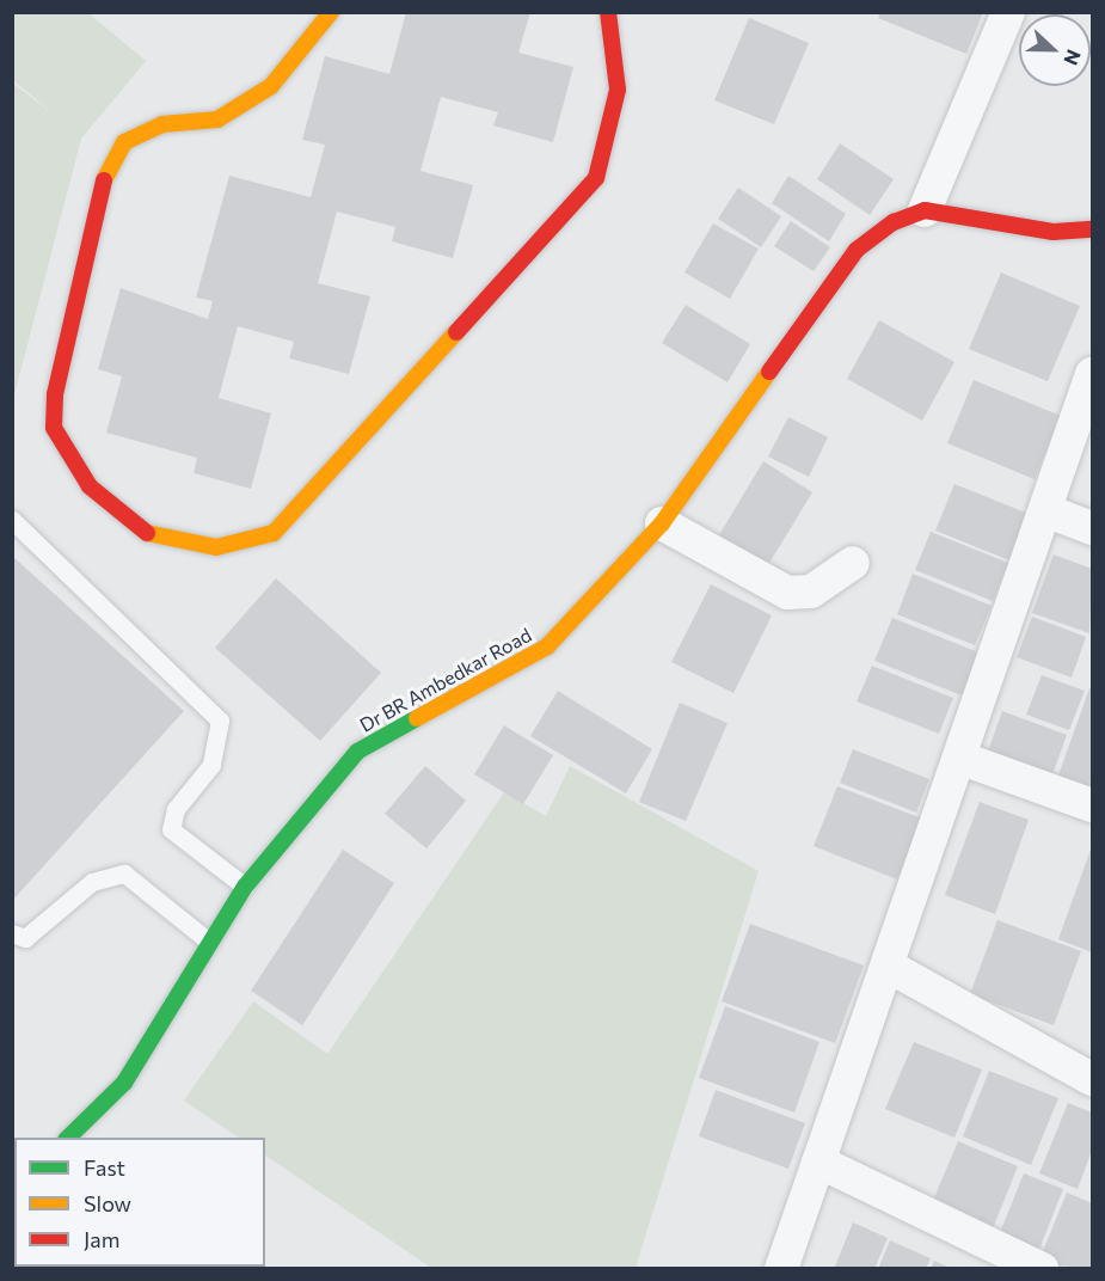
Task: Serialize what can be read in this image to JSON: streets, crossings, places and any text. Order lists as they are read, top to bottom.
{
  "streets": {
    "main road": ["Dr BR Ambedkar Road"]
  },
  "legend": ["Fast", "Slow", "Jam"],
  "north": "right"
}
